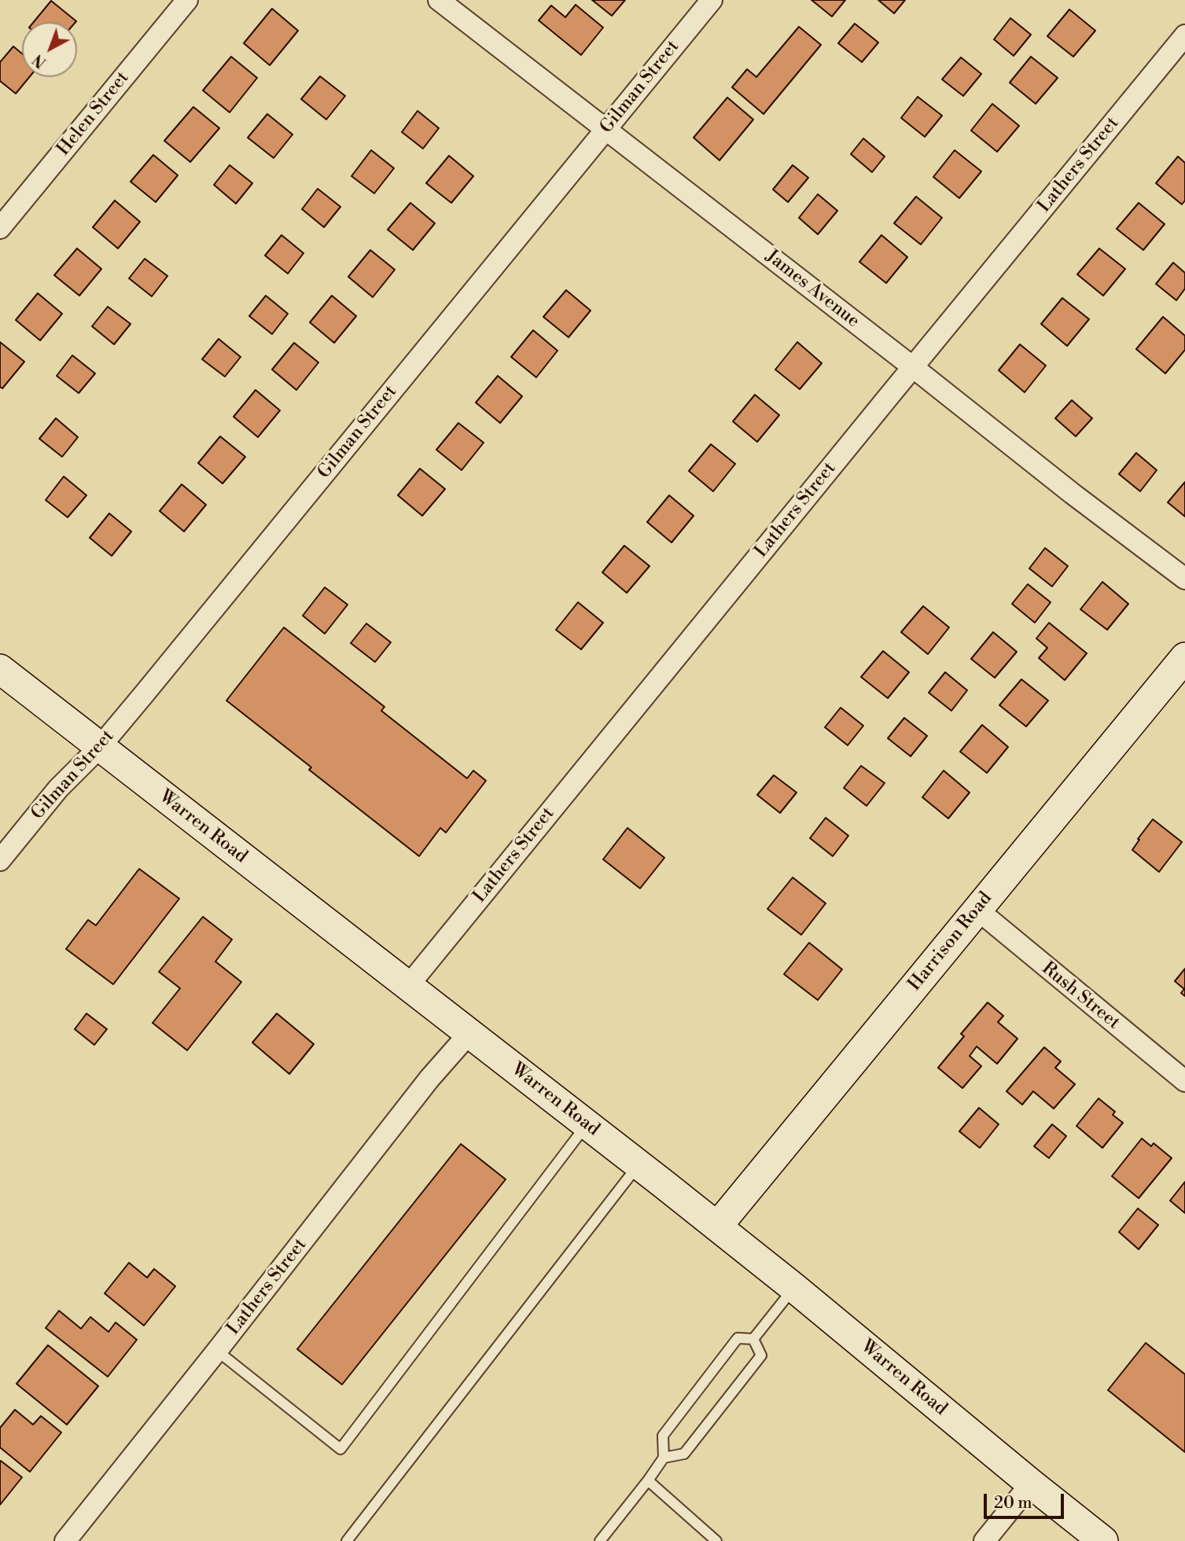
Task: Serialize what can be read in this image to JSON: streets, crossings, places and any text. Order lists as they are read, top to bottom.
{
  "streets": {
    "main road": ["Warren Road", "Harrison Road"],
    "street": [
      "Gilman Street",
      "Helen Street",
      "Lathers Street",
      "James Avenue",
      "Rush Street"
    ]
  },
  "crossings": [
    ["Gilman Street", "James Avenue"],
    ["Gilman Street", "Warren Road"],
    ["Lathers Street", "James Avenue"],
    ["Lathers Street", "Warren Road"],
    ["Warren Road", "Harrison Road"],
    ["Harrison Road", "Rush Street"]
  ],
  "scale_bar": "20 m",
  "north": "bottom left"
}
